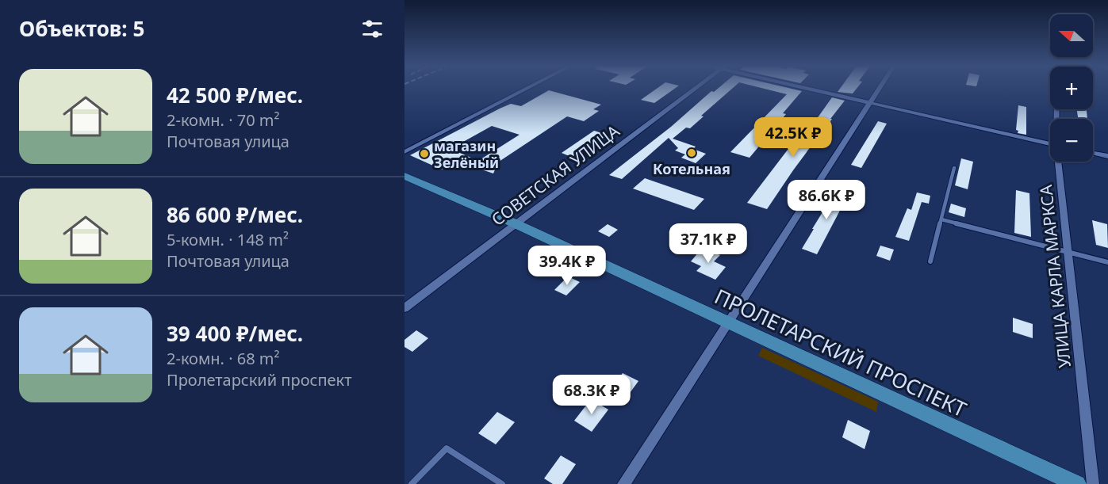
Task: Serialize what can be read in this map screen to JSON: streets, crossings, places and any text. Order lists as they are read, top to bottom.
{
  "streets": {
    "street": ["СОВЕТСКАЯ УЛИЦА", "УЛИЦА КАРЛА МАРКСА", "ПРОЛЕТАРСКИЙ ПРОСПЕКТ"]
  },
  "crossings": [
    ["СОВЕТСКАЯ УЛИЦА", "ПРОЛЕТАРСКИЙ ПРОСПЕКТ"]
  ],
  "places": ["Котельная", "магазин Зелёный"],
  "north": "left",
  "page": {
    "heading": "Объектов: 5",
    "map_buttons": ["+", "−"],
    "list": [
      {
        "name": "42 500 ₽/мес.",
        "note": "2-комн. · 70 m² · Почтовая улица"
      },
      {
        "name": "86 600 ₽/мес.",
        "note": "5-комн. · 148 m² · Почтовая улица"
      },
      {
        "name": "39 400 ₽/мес.",
        "note": "2-комн. · 68 m² · Пролетарский проспект"
      }
    ],
    "price": [
      "42.5K ₽",
      "86.6K ₽",
      "37.1K ₽",
      "39.4K ₽",
      "68.3K ₽"
    ]
  }
}
